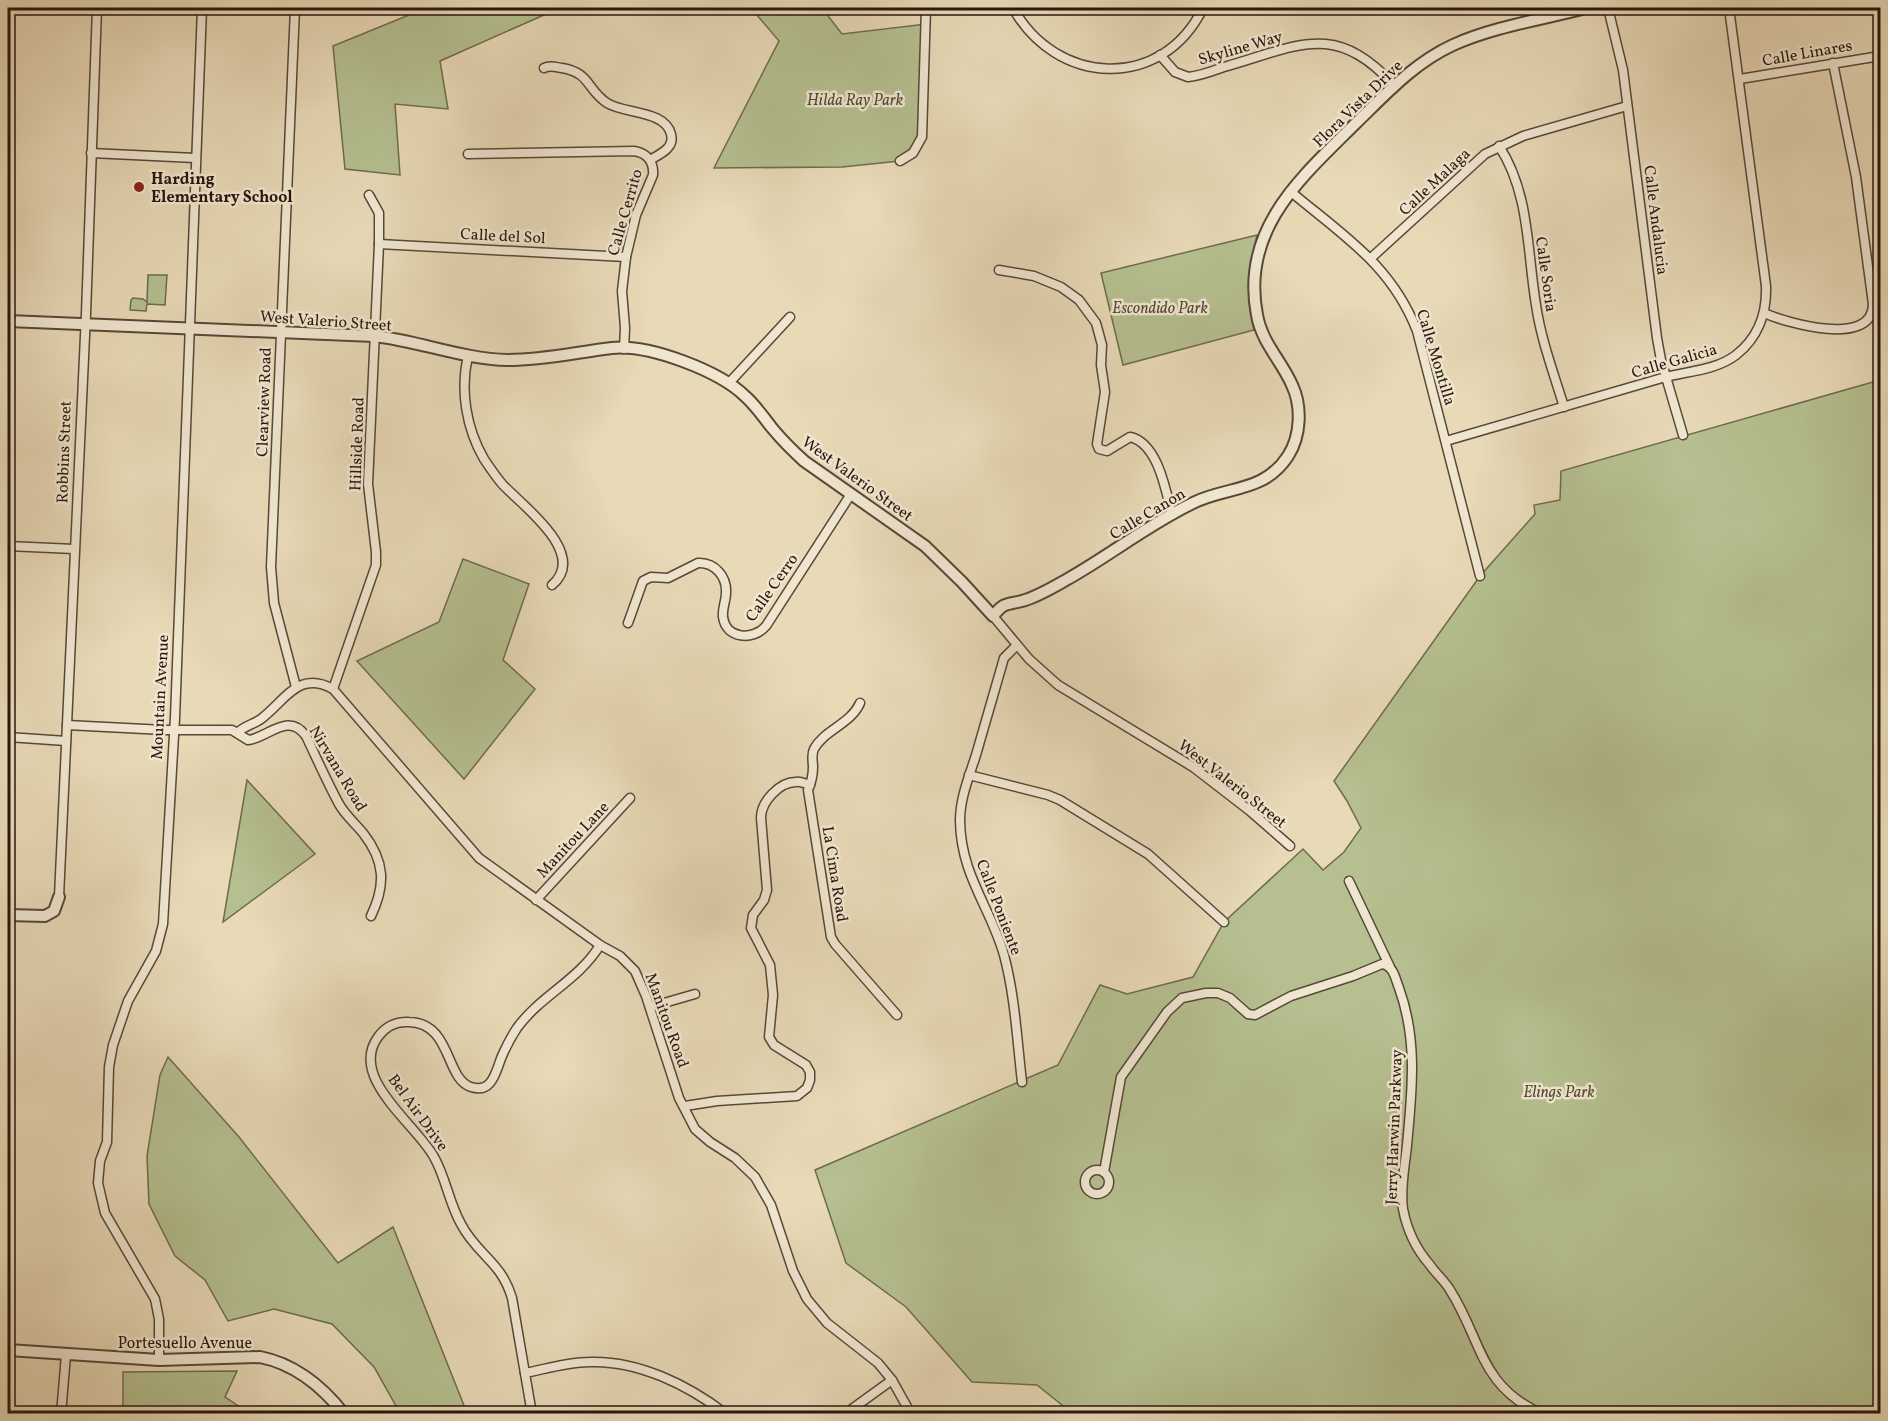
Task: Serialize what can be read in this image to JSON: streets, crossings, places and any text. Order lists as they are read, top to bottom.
{
  "streets": {
    "street": [
      "Skyline Way",
      "Calle Linares",
      "Flora Vista Drive",
      "Calle Malaga",
      "Calle Cerrito",
      "Calle Andalucia",
      "Calle del Sol",
      "Calle Soria",
      "West Valerio Street",
      "Calle Montilla",
      "Calle Galicia",
      "Clearview Road",
      "Hillside Road",
      "Robbins Street",
      "Calle Canon",
      "Calle Cerro",
      "Mountain Avenue",
      "Nirvana Road",
      "Manitou Lane",
      "La Cima Road",
      "Calle Poniente",
      "Manitou Road",
      "Bel Air Drive",
      "Jerry Harwin Parkway",
      "Portesuello Avenue"
    ]
  },
  "crossings": [
    ["Skyline Way", "Flora Vista Drive"],
    ["Calle Linares", "Calle Galicia"],
    ["Flora Vista Drive", "Calle Montilla"],
    ["Flora Vista Drive", "Calle Canon"],
    ["Calle Malaga", "Calle Andalucia"],
    ["Calle Malaga", "Calle Soria"],
    ["Calle Malaga", "Calle Montilla"],
    ["Calle Cerrito", "Calle del Sol"],
    ["Calle Cerrito", "West Valerio Street"],
    ["Calle Andalucia", "Calle Galicia"],
    ["Calle del Sol", "Hillside Road"],
    ["Calle Soria", "Calle Galicia"],
    ["West Valerio Street", "Clearview Road"],
    ["West Valerio Street", "Hillside Road"],
    ["West Valerio Street", "Robbins Street"],
    ["West Valerio Street", "Calle Canon"],
    ["West Valerio Street", "Calle Cerro"],
    ["West Valerio Street", "Mountain Avenue"],
    ["West Valerio Street", "Calle Poniente"],
    ["Calle Montilla", "Calle Galicia"],
    ["Hillside Road", "Manitou Road"],
    ["Robbins Street", "Nirvana Road"],
    ["Mountain Avenue", "Nirvana Road"],
    ["Mountain Avenue", "Portesuello Avenue"],
    ["Manitou Lane", "Manitou Road"],
    ["Manitou Road", "Bel Air Drive"]
  ],
  "parks": ["Hilda Ray Park", "Escondido Park", "Elings Park"],
  "places": ["Harding Elementary School"]
}
